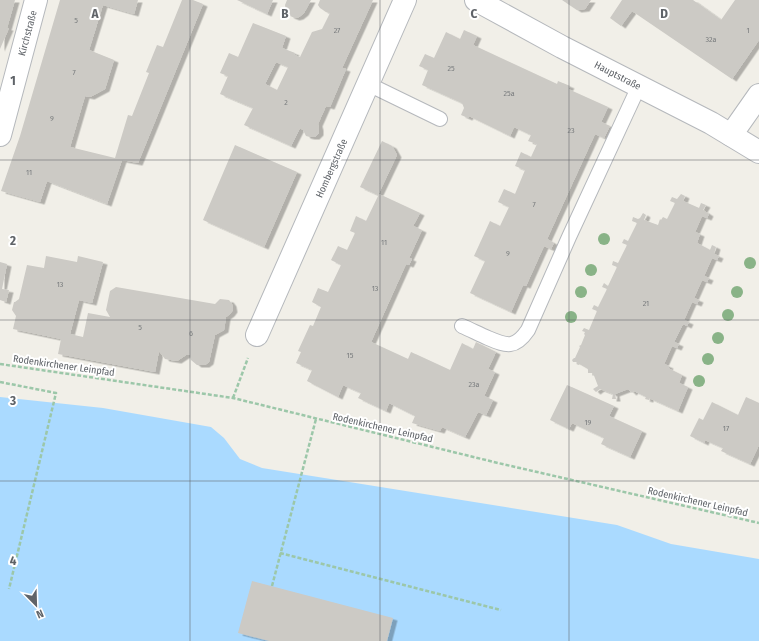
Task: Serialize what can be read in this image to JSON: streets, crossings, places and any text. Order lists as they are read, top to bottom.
{
  "streets": {
    "street": ["Kirchstraße", "Hauptstraße", "Hombergstraße"],
    "path": ["Rodenkirchener Leinpfad"]
  },
  "house_numbers": [
    "5",
    "27",
    "1",
    "32a",
    "25",
    "7",
    "25a",
    "2",
    "9",
    "23",
    "11",
    "7",
    "11",
    "9",
    "13",
    "13",
    "21",
    "5",
    "6",
    "15",
    "23a",
    "19",
    "17"
  ],
  "north": "bottom right",
  "grid": {
    "columns": [
      "A",
      "B",
      "C",
      "D"
    ],
    "rows": [
      "1",
      "2",
      "3",
      "4"
    ]
  }
}
